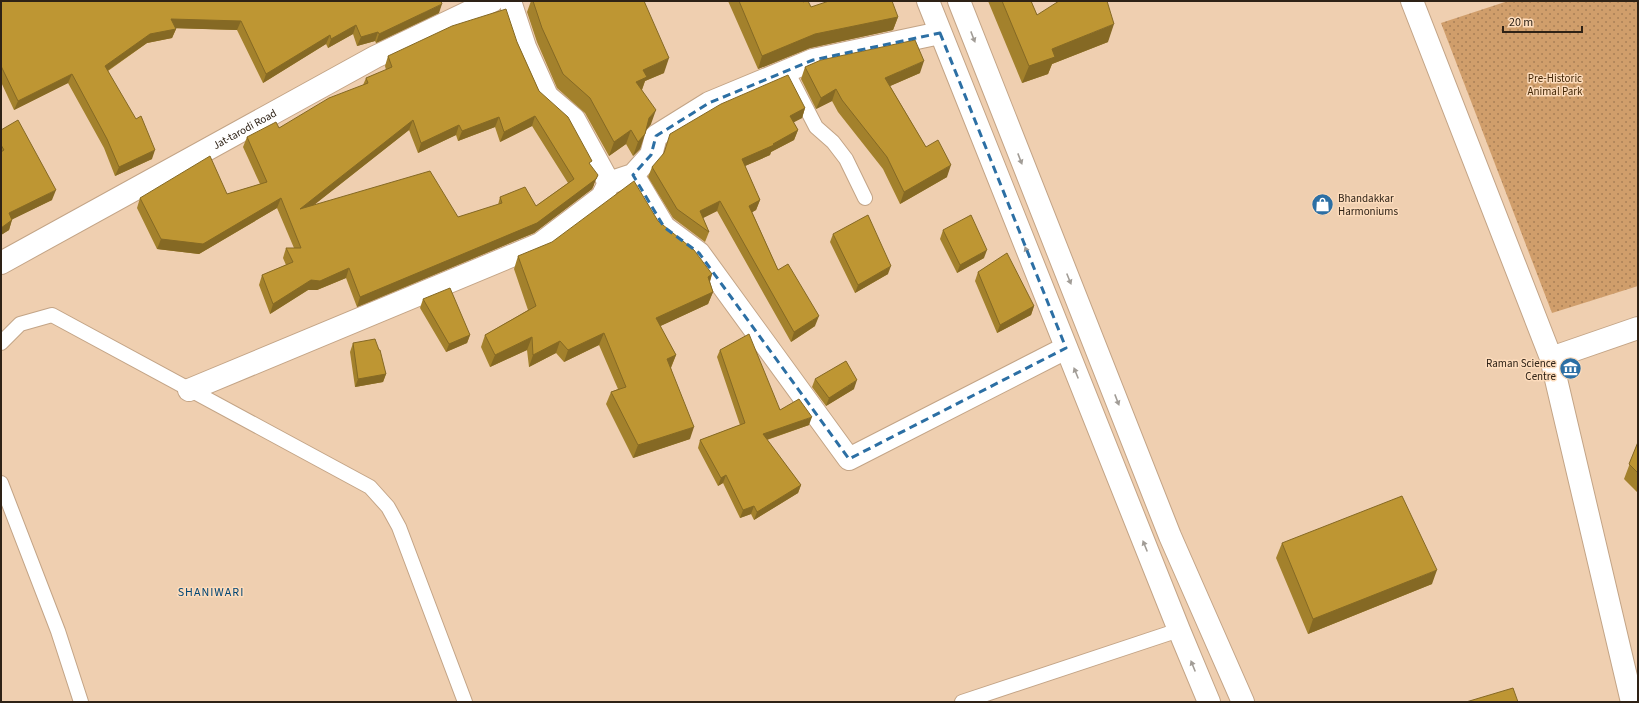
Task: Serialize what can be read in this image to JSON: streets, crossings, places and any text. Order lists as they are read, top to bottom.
{
  "streets": {
    "street": ["Jat-tarodi Road"]
  },
  "districts": ["SHANIWARI"],
  "parks": ["Pre-Historic Animal Park"],
  "places": {
    "shop": ["Bhandakkar Harmoniums"],
    "museum": ["Raman Science Centre"]
  },
  "scale_bar": "20 m"
}
